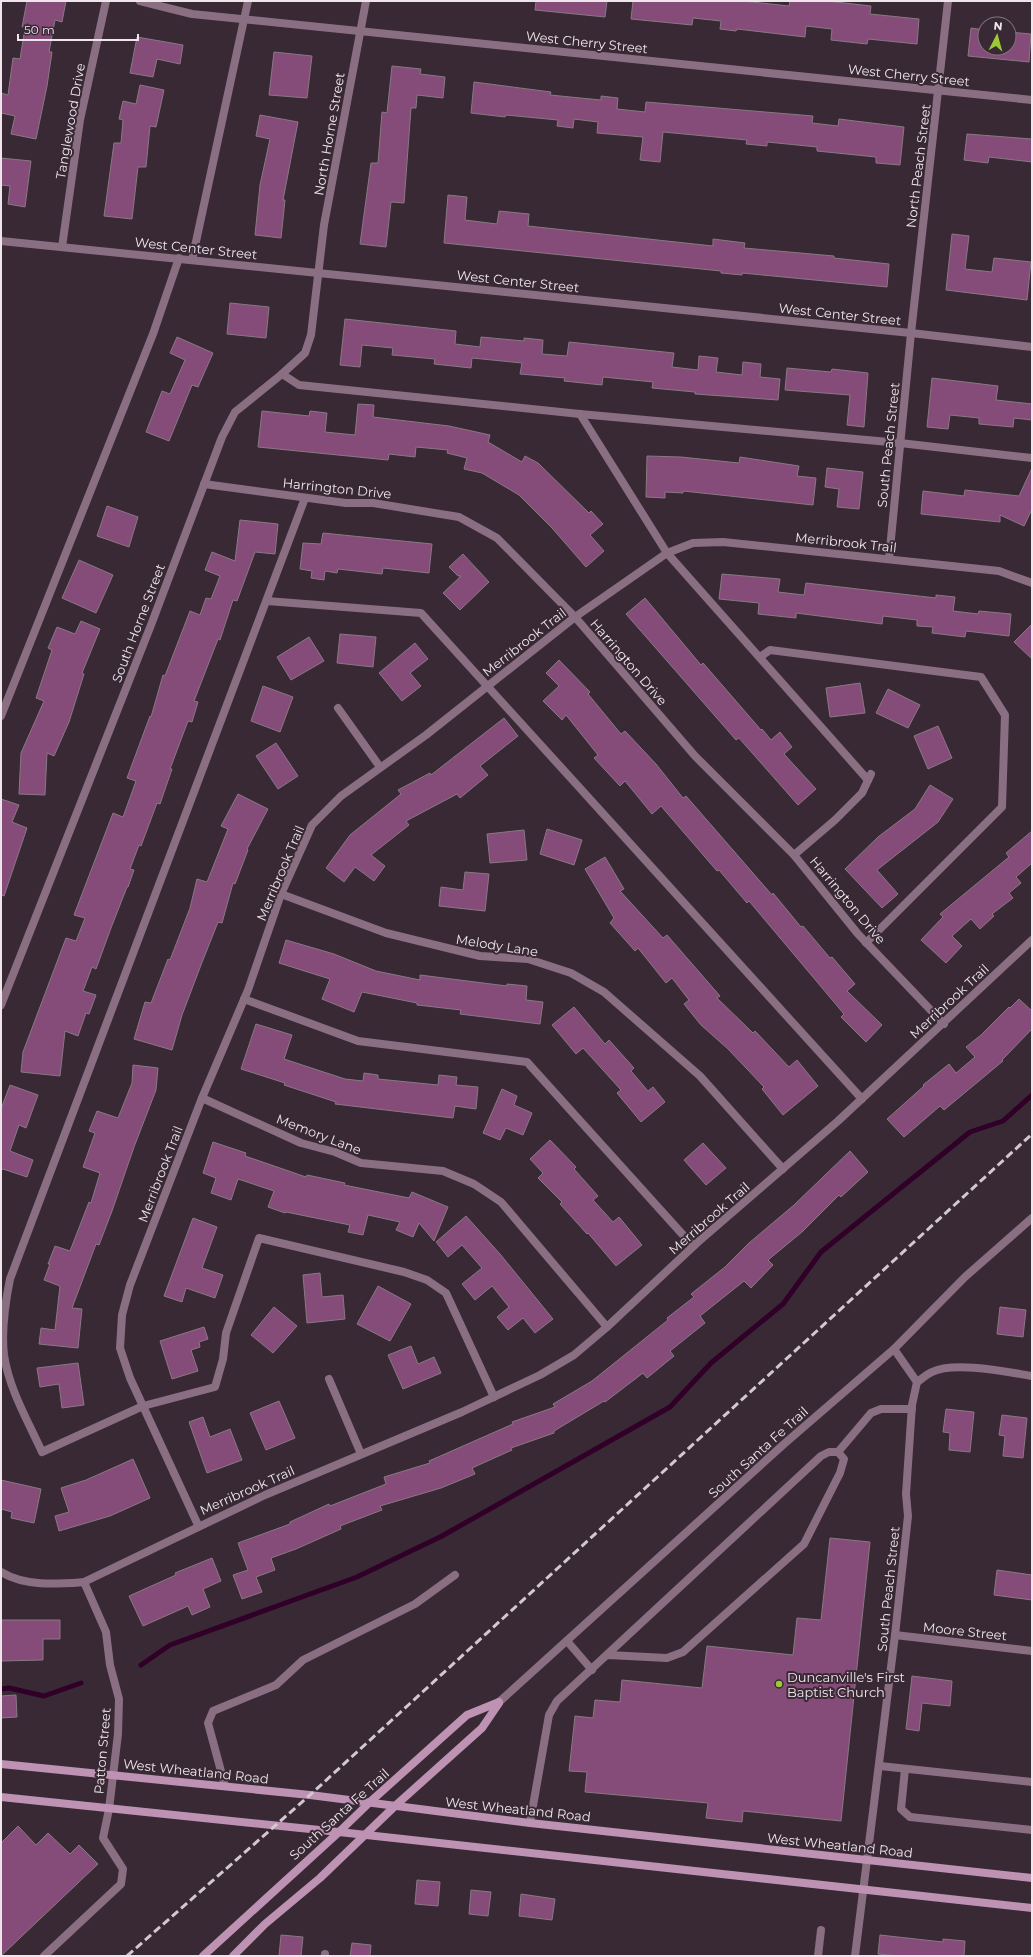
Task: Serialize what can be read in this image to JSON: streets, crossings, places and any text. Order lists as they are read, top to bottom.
{
  "streets": {
    "main road": ["South Santa Fe Trail", "West Wheatland Road"],
    "street": [
      "West Cherry Street",
      "Tanglewood Drive",
      "North Horne Street",
      "North Peach Street",
      "West Center Street",
      "South Peach Street",
      "Harrington Drive",
      "Merribrook Trail",
      "South Horne Street",
      "Melody Lane",
      "Memory Lane",
      "Moore Street",
      "Patton Street"
    ]
  },
  "crossings": [
    ["West Cherry Street", "North Horne Street"],
    ["West Cherry Street", "North Peach Street"],
    ["Tanglewood Drive", "West Center Street"],
    ["North Horne Street", "West Center Street"],
    ["North Horne Street", "South Horne Street"],
    ["North Peach Street", "West Center Street"],
    ["North Peach Street", "South Peach Street"],
    ["West Center Street", "South Peach Street"],
    ["West Center Street", "South Horne Street"],
    ["South Peach Street", "Merribrook Trail"],
    ["South Peach Street", "Moore Street"],
    ["South Peach Street", "West Wheatland Road"],
    ["Harrington Drive", "Merribrook Trail"],
    ["Harrington Drive", "South Horne Street"],
    ["Merribrook Trail", "Melody Lane"],
    ["Merribrook Trail", "Memory Lane"],
    ["South Santa Fe Trail", "West Wheatland Road"],
    ["Patton Street", "West Wheatland Road"]
  ],
  "places": ["Duncanville's First Baptist Church"],
  "scale_bar": "50 m",
  "north": "top"
}
